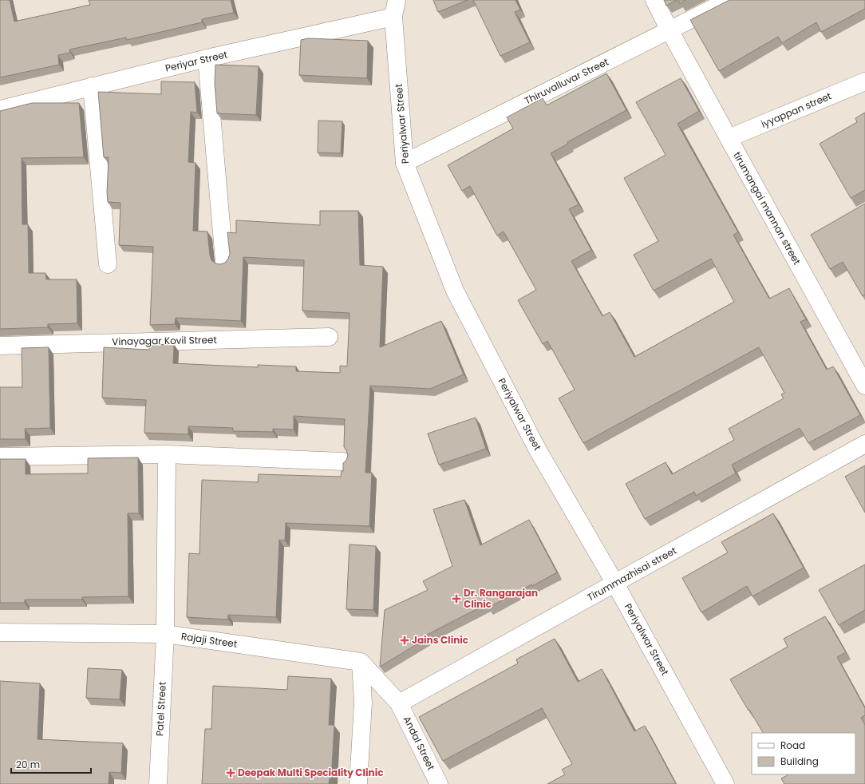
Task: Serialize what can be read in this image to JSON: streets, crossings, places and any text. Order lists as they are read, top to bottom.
{
  "streets": {
    "street": [
      "Periyar Street",
      "Thiruvalluvar Street",
      "iyyappan street",
      "Periyalwar Street",
      "tirumangai mannan street",
      "Vinayagar Kovil Street",
      "Tirummazhisai street",
      "Rajaji Street",
      "Patel Street",
      "Andal Street"
    ]
  },
  "crossings": [
    ["Periyar Street", "Periyalwar Street"],
    ["Thiruvalluvar Street", "Periyalwar Street"],
    ["Thiruvalluvar Street", "tirumangai mannan street"],
    ["iyyappan street", "tirumangai mannan street"],
    ["Periyalwar Street", "Tirummazhisai street"],
    ["Tirummazhisai street", "Andal Street"],
    ["Rajaji Street", "Patel Street"]
  ],
  "places": {
    "health": ["Dr. Rangarajan Clinic", "Jains Clinic", "Deepak Multi Speciality Clinic"]
  },
  "legend": ["Road", "Building"],
  "scale_bar": "20 m"
}
